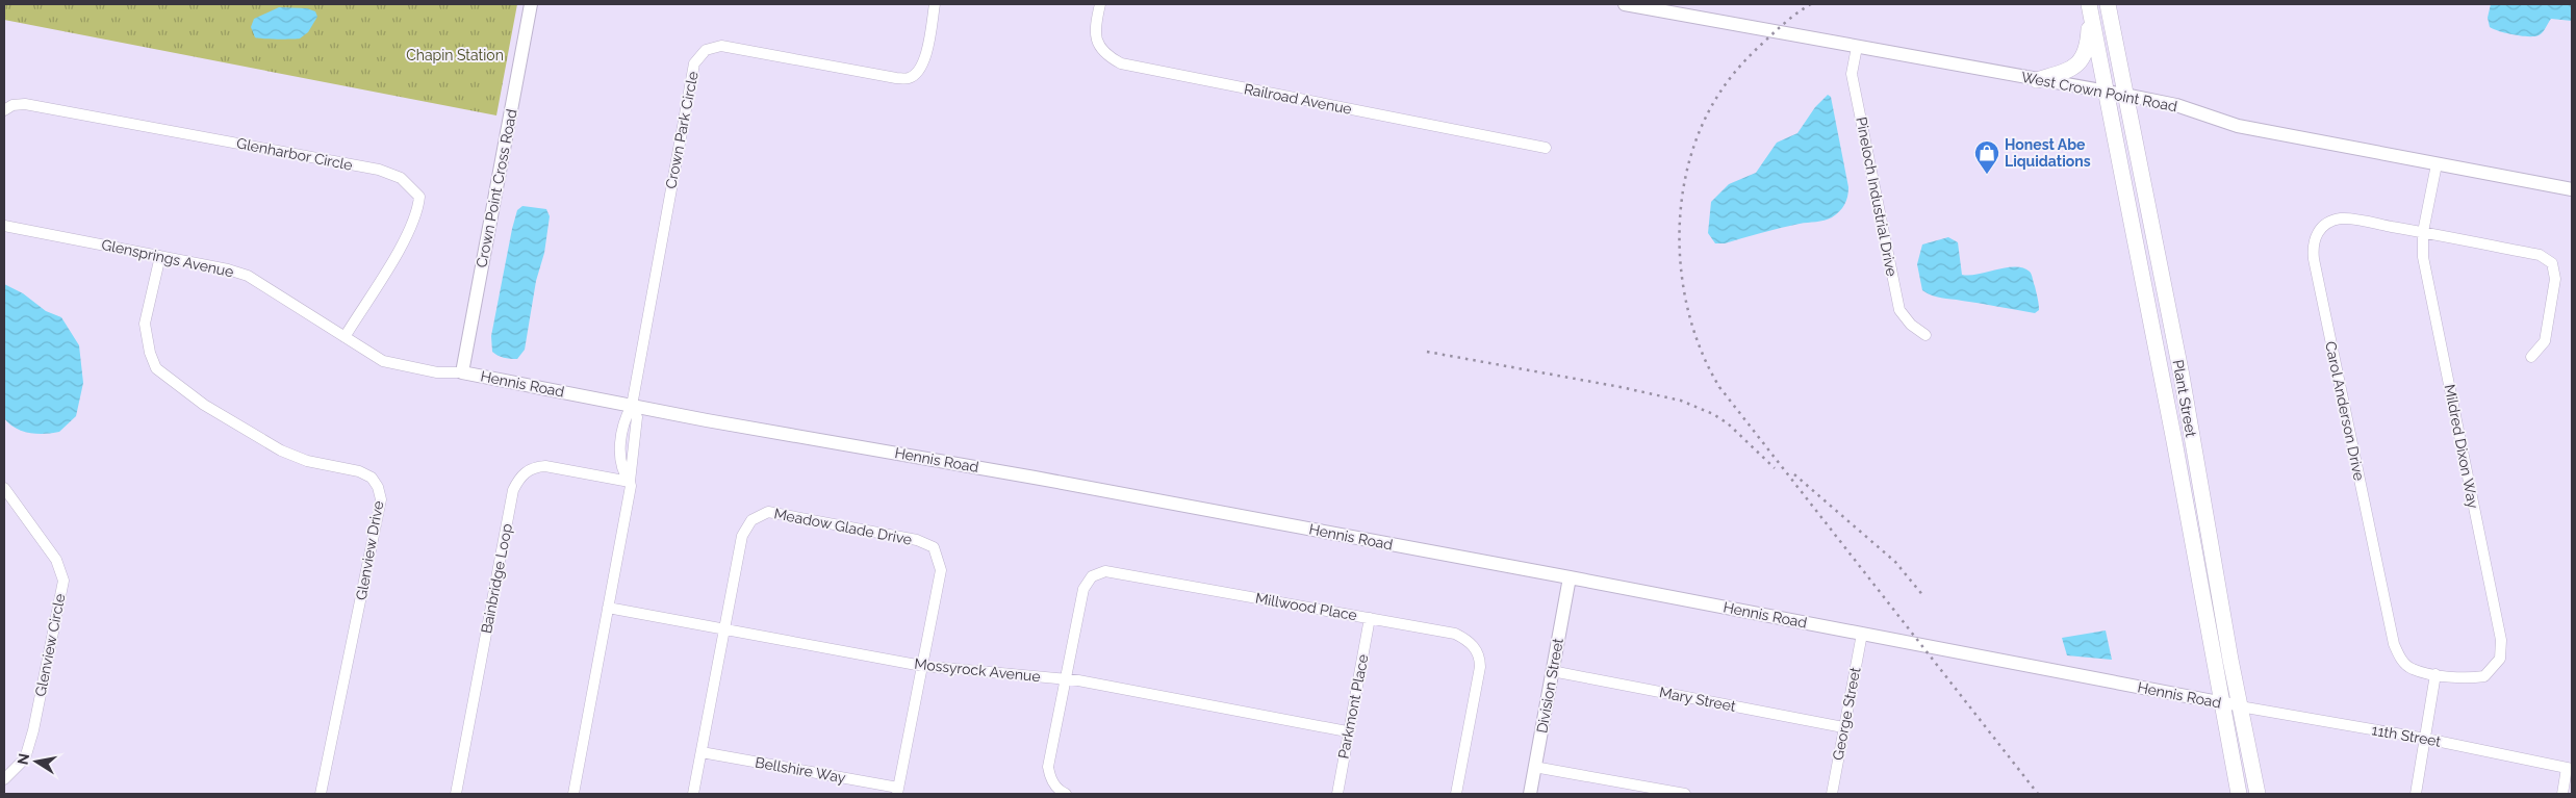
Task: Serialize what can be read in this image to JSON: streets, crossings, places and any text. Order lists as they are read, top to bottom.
{
  "streets": {
    "main road": ["Plant Street"],
    "street": [
      "West Crown Point Road",
      "Railroad Avenue",
      "Crown Park Circle",
      "Glenharbor Circle",
      "Crown Point Cross Road",
      "Pineloch Industrial Drive",
      "Glensprings Avenue",
      "Hennis Road",
      "Carol Anderson Drive",
      "Mildred Dixon Way",
      "Meadow Glade Drive",
      "Glenview Drive",
      "Bainbridge Loop",
      "Millwood Place",
      "Glenview Circle",
      "Mossyrock Avenue",
      "Division Street",
      "Mary Street",
      "Parkmont Place",
      "George Street",
      "11th Street",
      "Bellshire Way"
    ]
  },
  "crossings": [
    ["West Crown Point Road", "Pineloch Industrial Drive"],
    ["West Crown Point Road", "Plant Street"],
    ["West Crown Point Road", "Mildred Dixon Way"],
    ["Crown Park Circle", "Hennis Road"],
    ["Glenharbor Circle", "Glensprings Avenue"],
    ["Crown Point Cross Road", "Glensprings Avenue"],
    ["Crown Point Cross Road", "Hennis Road"],
    ["Glensprings Avenue", "Hennis Road"],
    ["Glensprings Avenue", "Glenview Drive"],
    ["Hennis Road", "Plant Street"],
    ["Hennis Road", "Division Street"],
    ["Hennis Road", "George Street"],
    ["Hennis Road", "11th Street"],
    ["Plant Street", "11th Street"],
    ["Carol Anderson Drive", "Mildred Dixon Way"],
    ["Meadow Glade Drive", "Mossyrock Avenue"],
    ["Meadow Glade Drive", "Bellshire Way"],
    ["Millwood Place", "Mossyrock Avenue"],
    ["Millwood Place", "Parkmont Place"],
    ["Mossyrock Avenue", "Parkmont Place"],
    ["Division Street", "Mary Street"],
    ["Mary Street", "George Street"]
  ],
  "parks": ["Chapin Station"],
  "places": {
    "shop": ["Honest Abe Liquidations"]
  },
  "north": "left"
}
